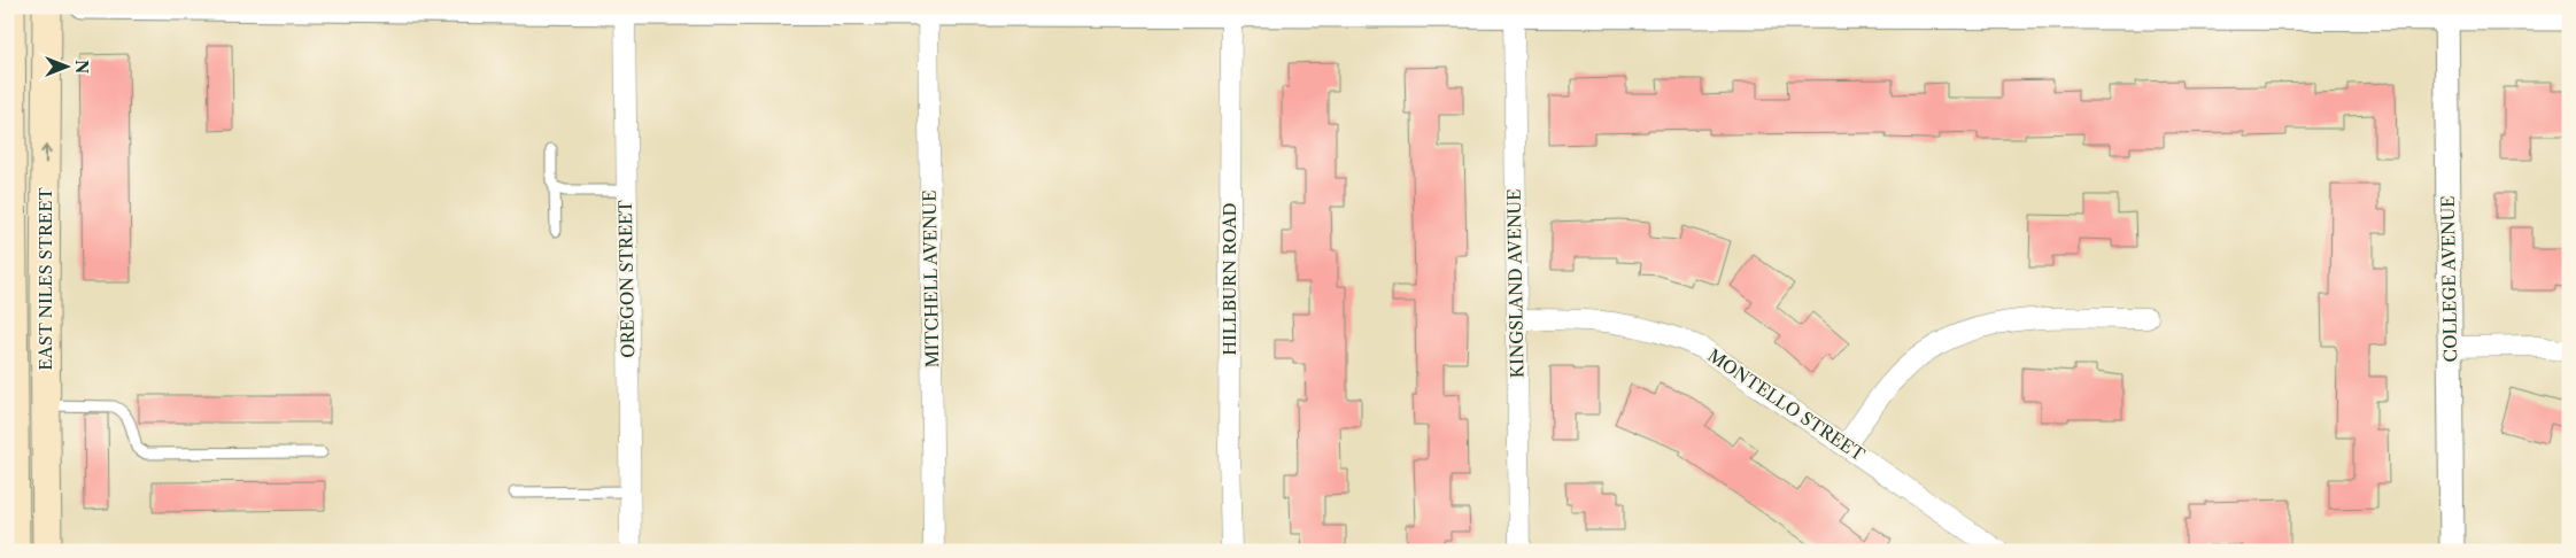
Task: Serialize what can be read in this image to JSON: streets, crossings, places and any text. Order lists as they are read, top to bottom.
{
  "streets": {
    "main road": ["EAST NILES STREET"],
    "street": [
      "OREGON STREET",
      "MITCHELL AVENUE",
      "HILLBURN ROAD",
      "COLLEGE AVENUE",
      "KINGSLAND AVENUE",
      "MONTELLO STREET"
    ]
  },
  "crossings": [
    ["KINGSLAND AVENUE", "MONTELLO STREET"]
  ],
  "north": "right"
}
